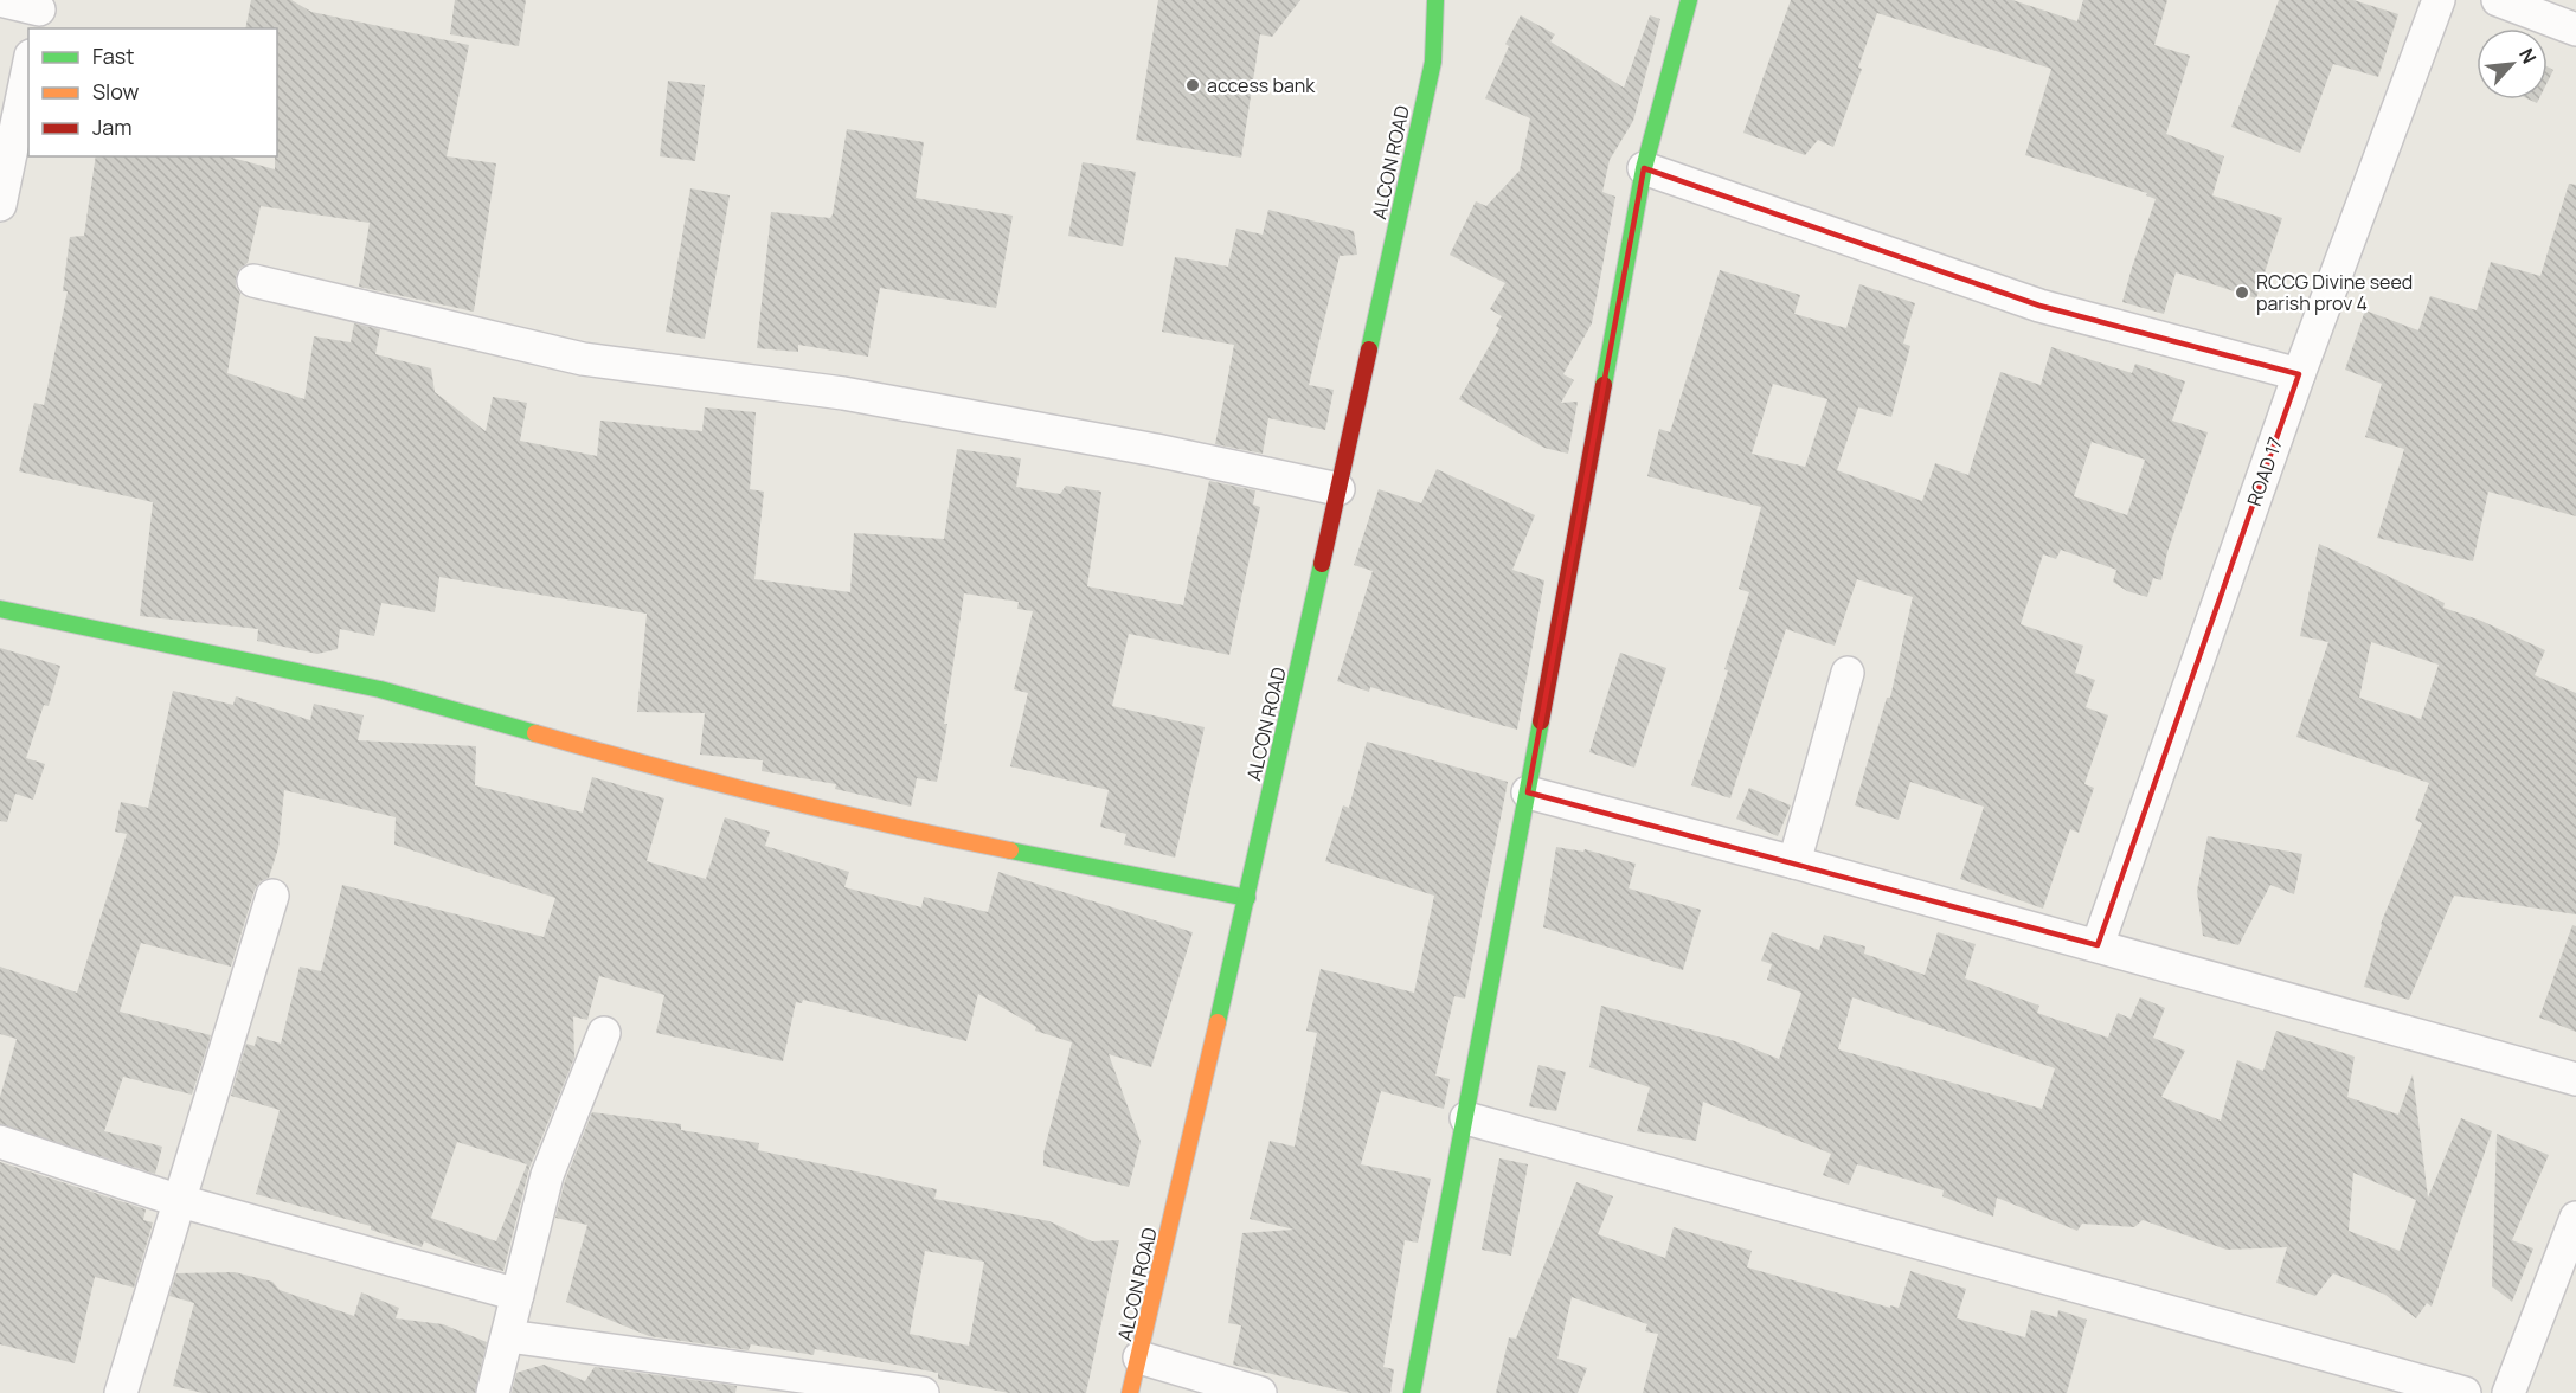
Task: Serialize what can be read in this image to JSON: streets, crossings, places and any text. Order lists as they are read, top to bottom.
{
  "streets": {
    "street": ["ALCON ROAD", "ROAD 17"]
  },
  "places": ["access bank", "RCCG Divine seed parish prov 4"],
  "legend": ["Fast", "Slow", "Jam"],
  "north": "top right"
}
